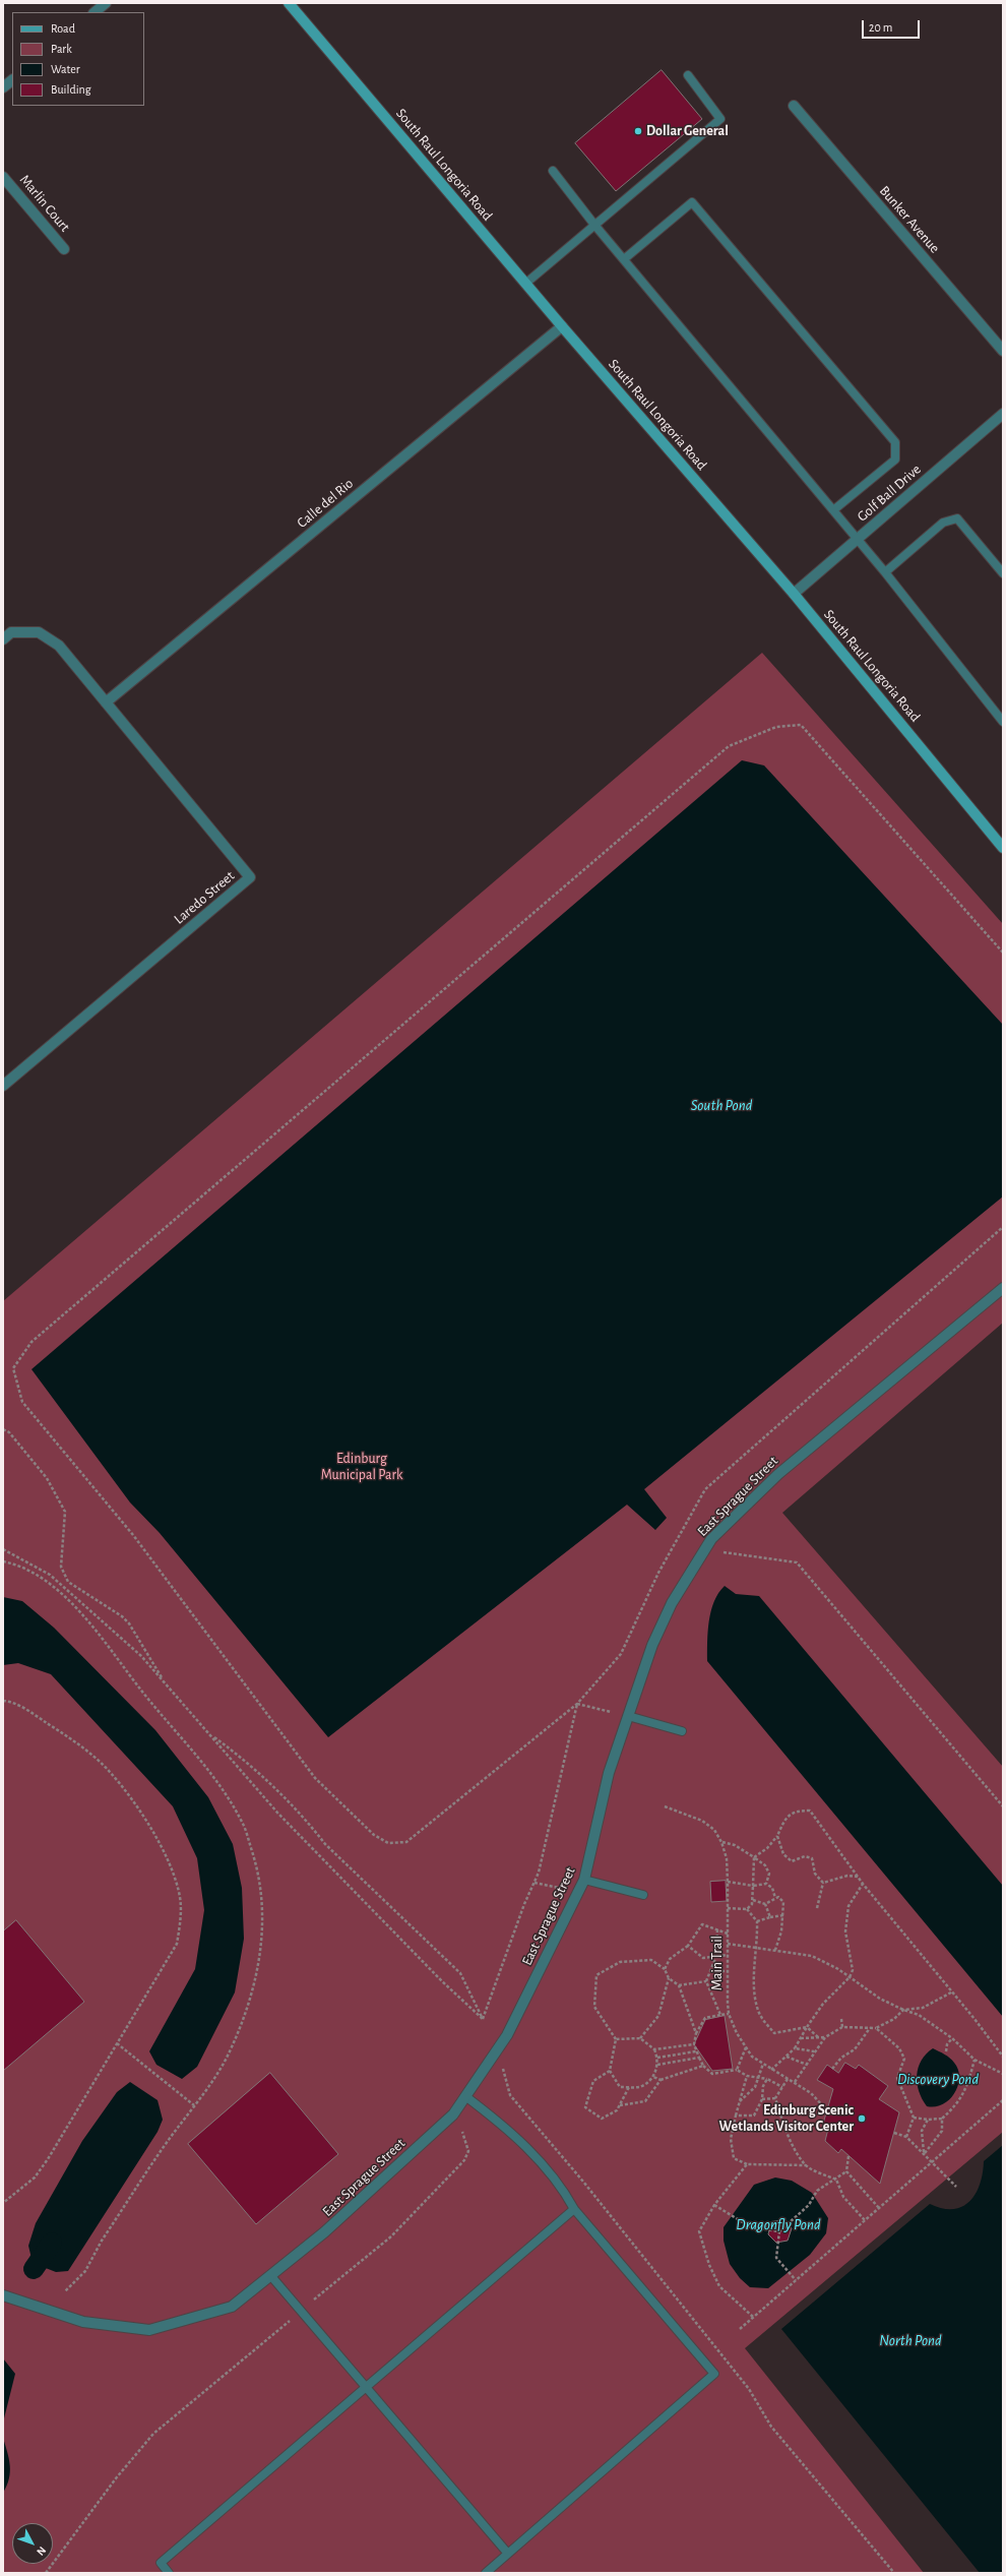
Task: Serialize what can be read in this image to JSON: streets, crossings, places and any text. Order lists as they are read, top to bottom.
{
  "streets": {
    "main road": ["South Raul Longoria Road"],
    "street": [
      "Marlin Court",
      "Bunker Avenue",
      "Golf Ball Drive",
      "Calle del Rio",
      "Laredo Street",
      "East Sprague Street"
    ],
    "path": ["Main Trail"]
  },
  "crossings": [
    ["South Raul Longoria Road", "Golf Ball Drive"],
    ["South Raul Longoria Road", "Calle del Rio"],
    ["Calle del Rio", "Laredo Street"]
  ],
  "water": [
    "South Pond",
    "Discovery Pond",
    "Dragonfly Pond",
    "North Pond"
  ],
  "parks": ["Edinburg Municipal Park"],
  "places": ["Dollar General", "Edinburg Scenic Wetlands Visitor Center"],
  "legend": [
    "Road",
    "Park",
    "Water",
    "Building"
  ],
  "scale_bar": "20 m",
  "north": "bottom right"
}
